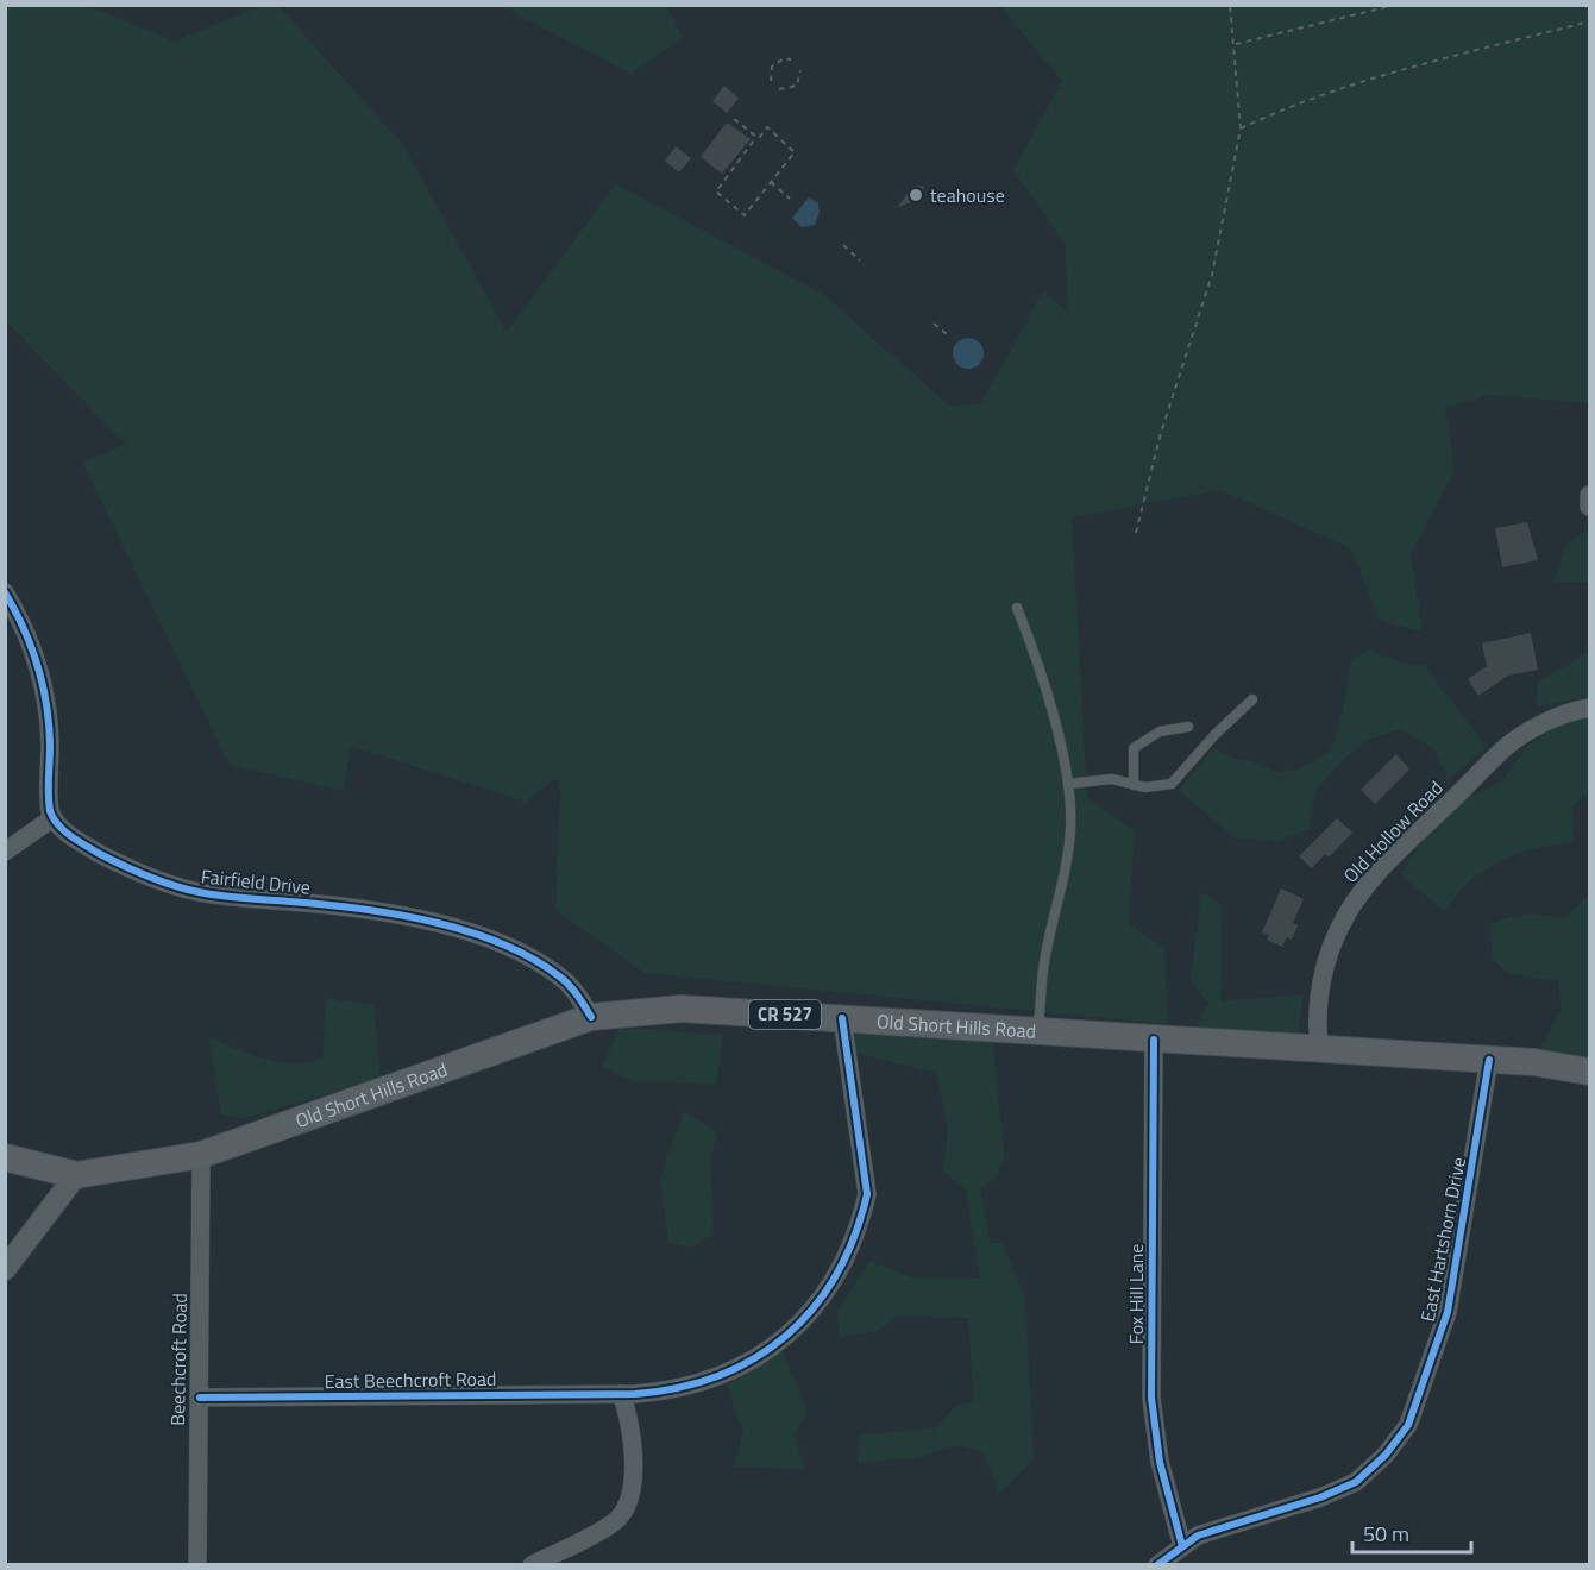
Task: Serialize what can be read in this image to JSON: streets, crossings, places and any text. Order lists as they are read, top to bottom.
{
  "streets": {
    "main road": ["CR 527", "Old Short Hills Road"],
    "street": [
      "Old Hollow Road",
      "Fairfield Drive",
      "East Hartshorn Drive",
      "Fox Hill Lane",
      "Beechcroft Road",
      "East Beechcroft Road"
    ]
  },
  "crossings": [
    ["Old Hollow Road", "Old Short Hills Road"],
    ["Fairfield Drive", "Old Short Hills Road"],
    ["Old Short Hills Road", "East Hartshorn Drive"],
    ["Old Short Hills Road", "Fox Hill Lane"],
    ["Old Short Hills Road", "Beechcroft Road"],
    ["Old Short Hills Road", "East Beechcroft Road"],
    ["East Hartshorn Drive", "Fox Hill Lane"],
    ["Beechcroft Road", "East Beechcroft Road"]
  ],
  "places": ["teahouse"],
  "scale_bar": "50 m"
}
